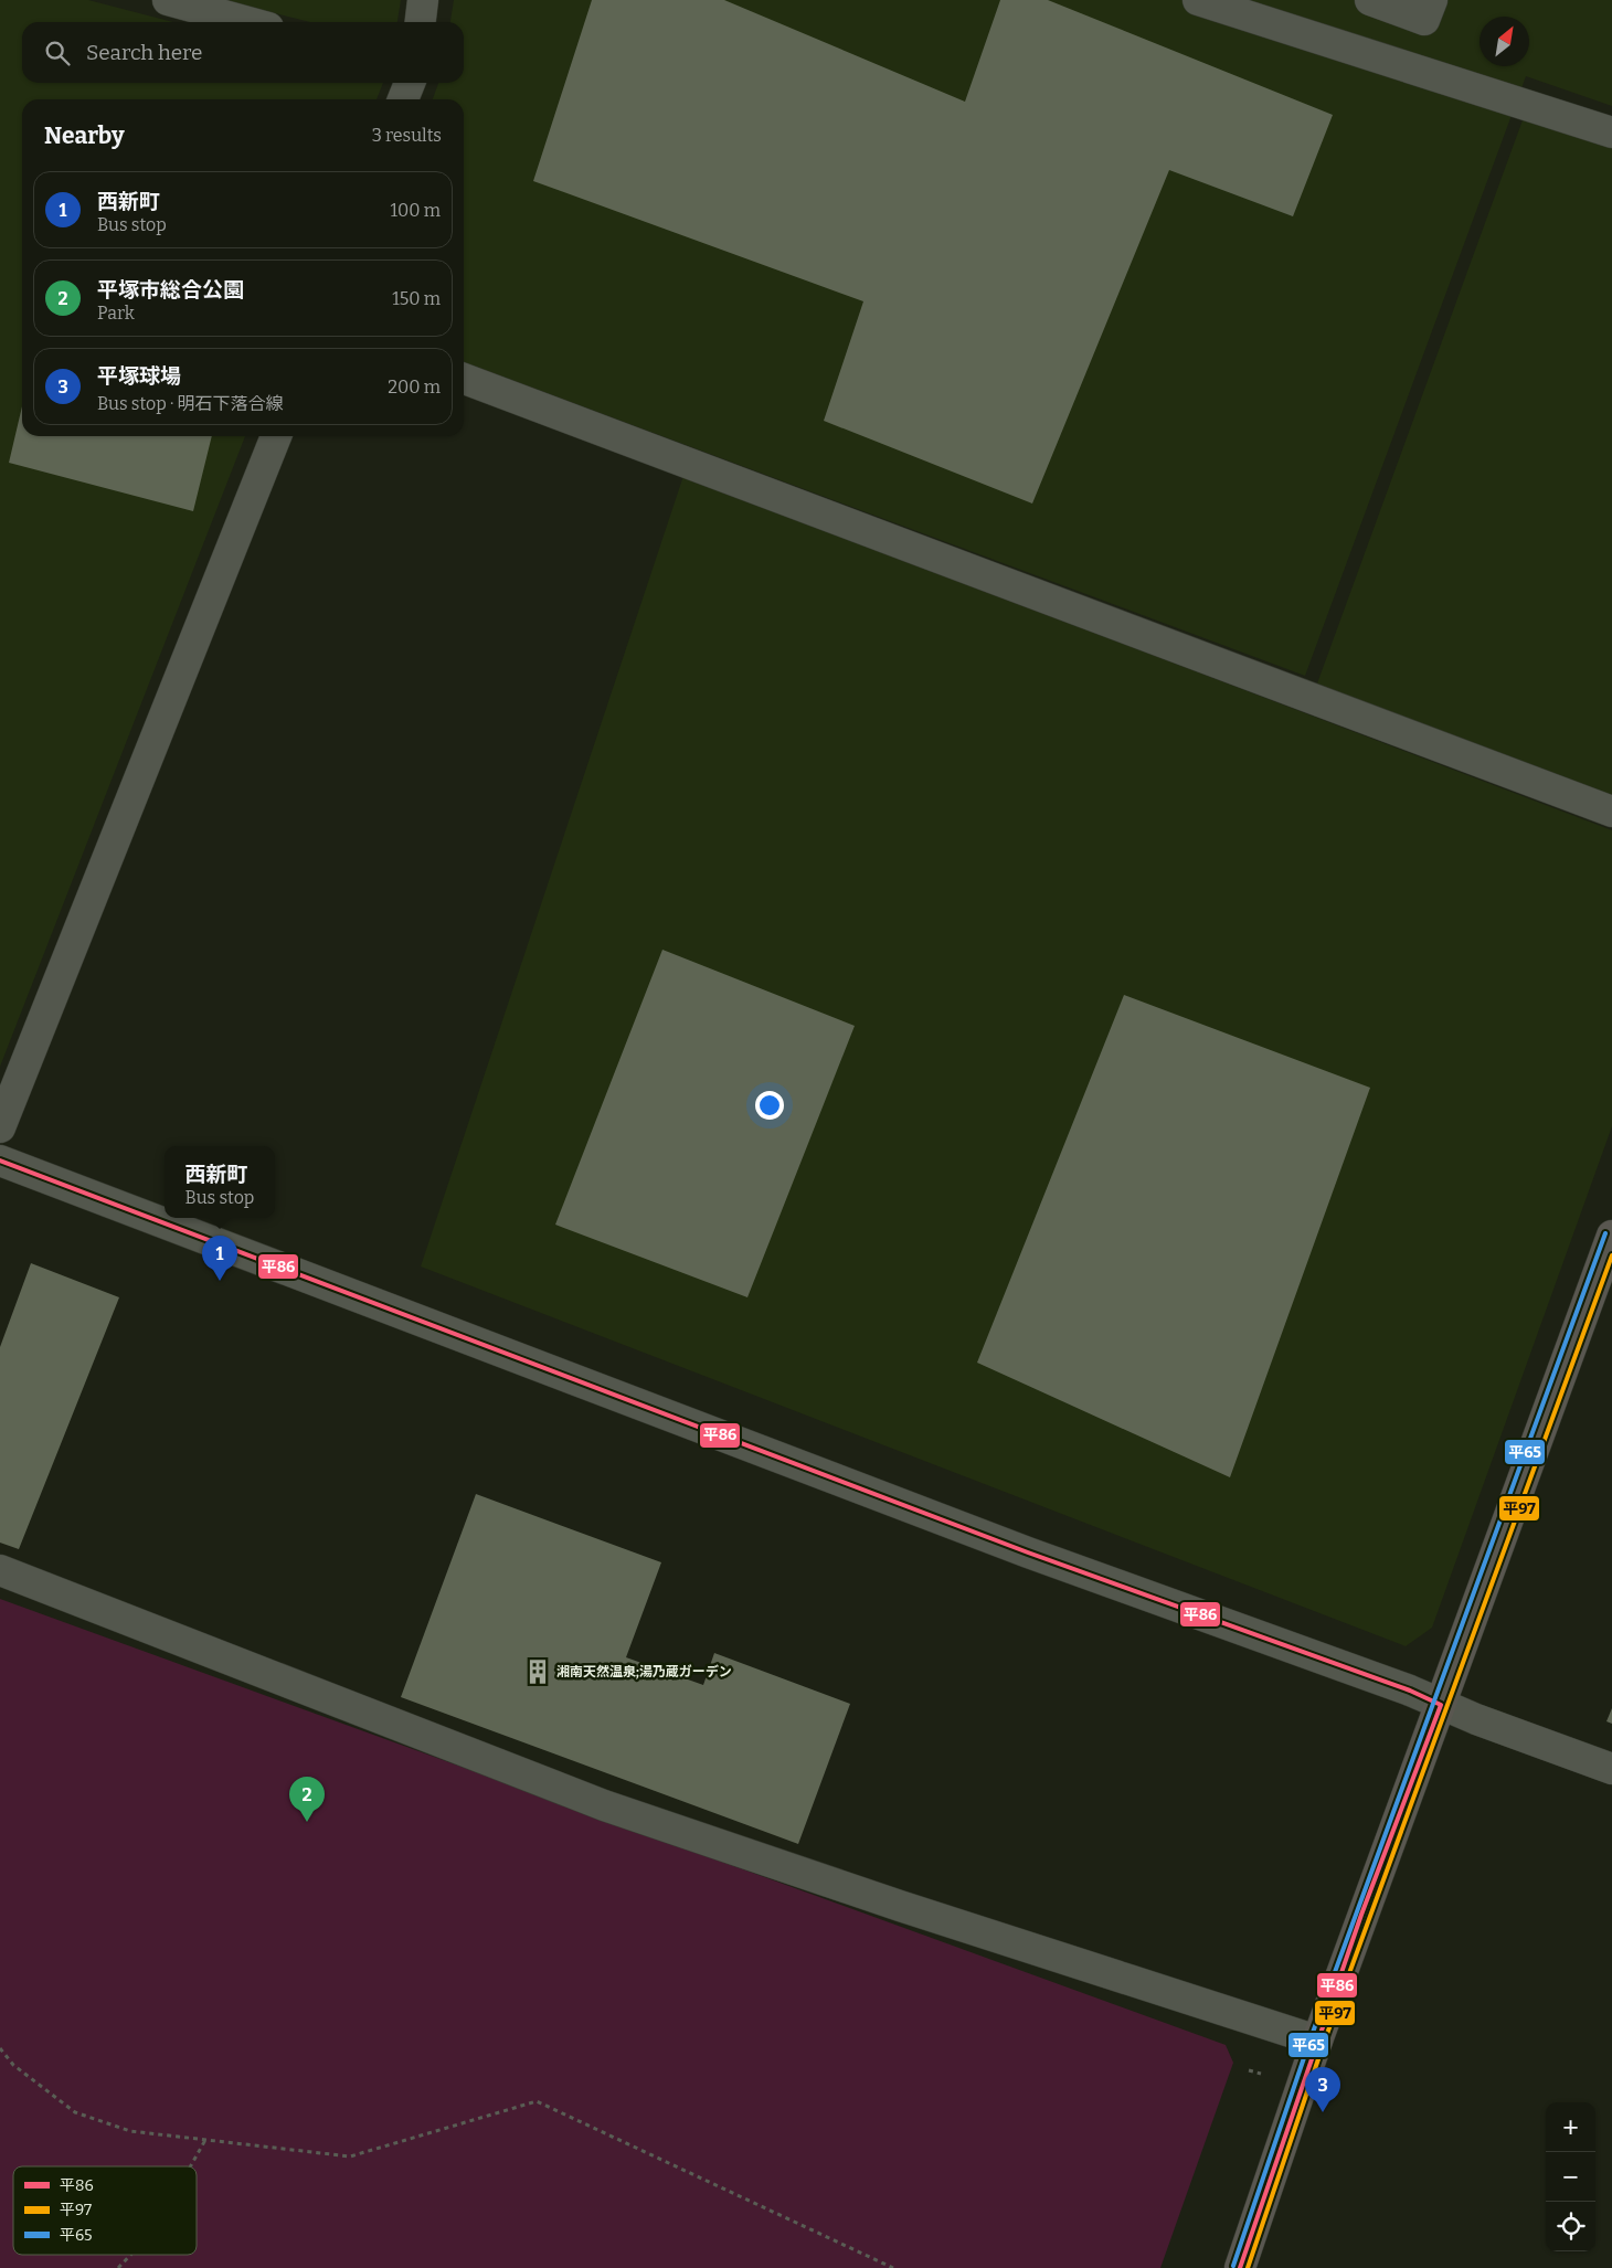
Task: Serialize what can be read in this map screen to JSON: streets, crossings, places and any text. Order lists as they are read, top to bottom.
{
  "places": {
    "building": ["湘南天然温泉;湯乃蔵ガーデン"]
  },
  "lines": ["transit line 平86", "transit line 平65", "transit line 平97"],
  "legend": ["平86", "平97", "平65"],
  "north": "top right",
  "page": {
    "search": "Search here",
    "heading": ["Nearby", "3 results"],
    "list": [
      {
        "mark": "1",
        "name": "西新町",
        "note": "Bus stop",
        "value": "100 m"
      },
      {
        "mark": "2",
        "name": "平塚市総合公園",
        "note": "Park",
        "value": "150 m"
      },
      {
        "mark": "3",
        "name": "平塚球場",
        "note": "Bus stop · 明石下落合線",
        "value": "200 m"
      }
    ],
    "popup": ["西新町", "Bus stop"],
    "pins": ["1", "2", "3"],
    "map_buttons": ["+", "−"]
  }
}
